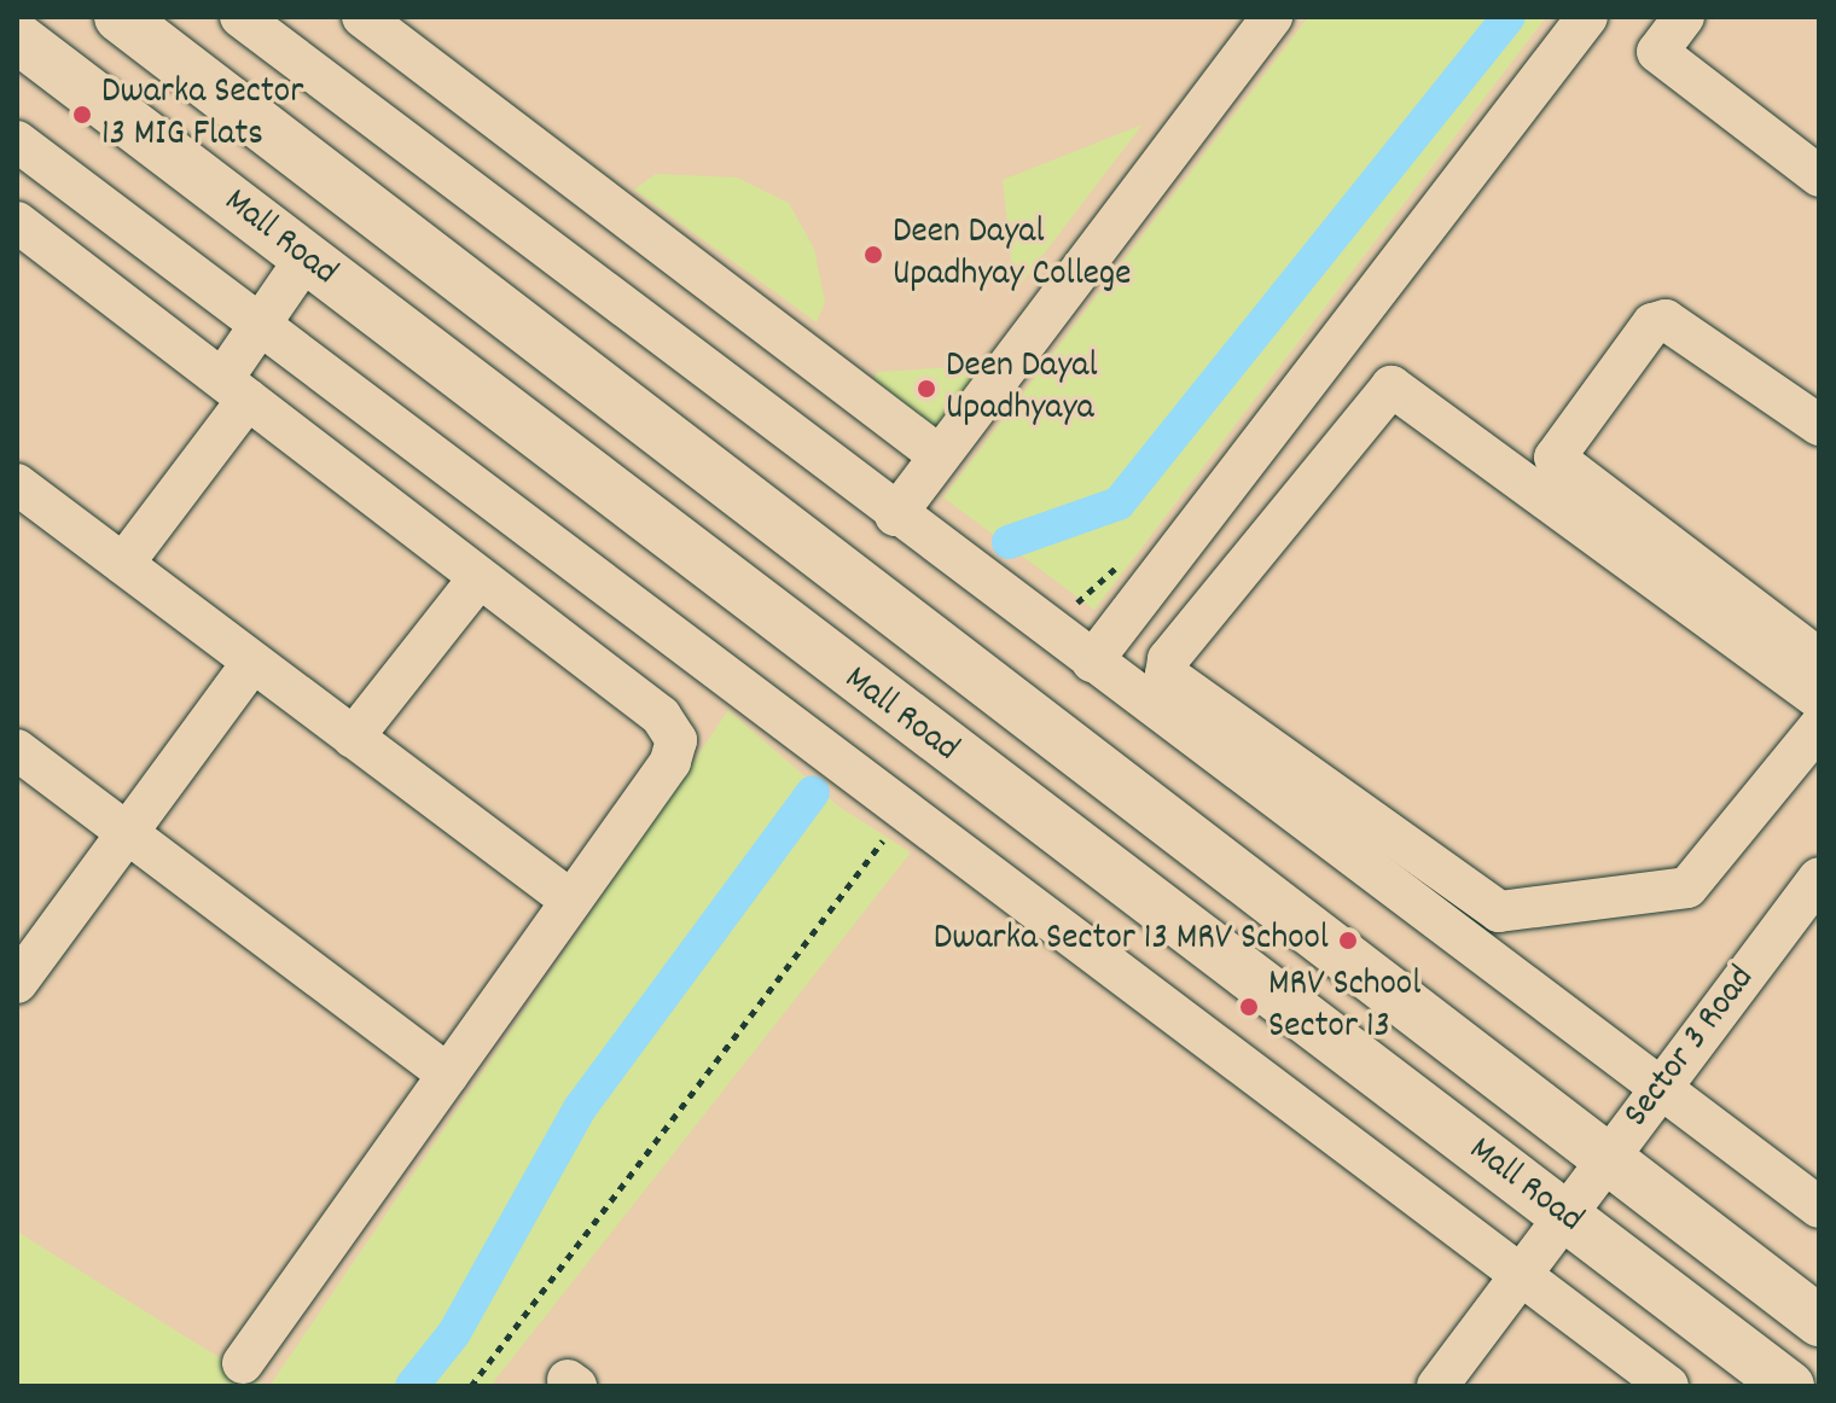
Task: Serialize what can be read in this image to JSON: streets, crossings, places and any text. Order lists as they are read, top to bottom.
{
  "streets": {
    "main road": ["Mall Road"],
    "street": ["Sector 3 Road"]
  },
  "crossings": [
    ["Mall Road", "Sector 3 Road"]
  ],
  "places": [
    "Dwarka Sector 13 MIG Flats",
    "Deen Dayal Upadhyay College",
    "Deen Dayal Upadhyaya",
    "Dwarka Sector 13 MRV School",
    "MRV School Sector 13"
  ]
}
